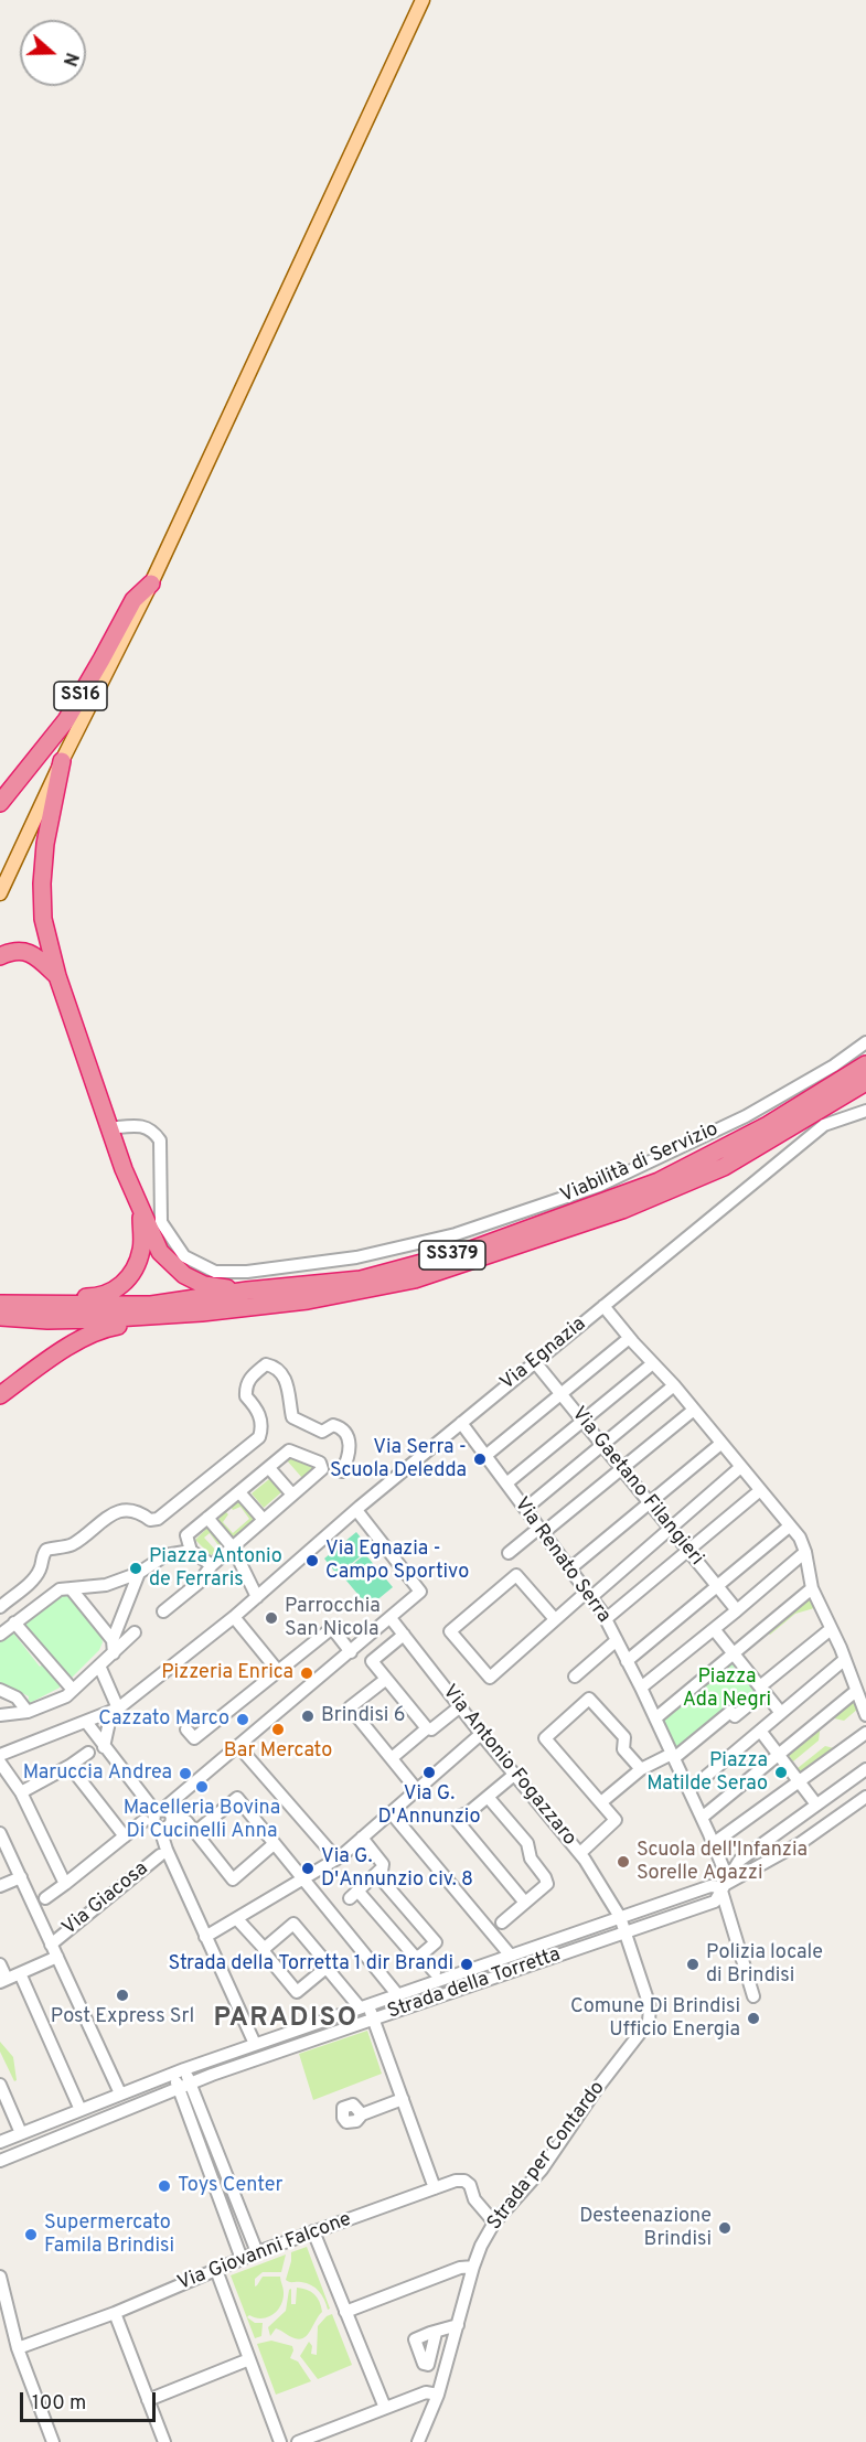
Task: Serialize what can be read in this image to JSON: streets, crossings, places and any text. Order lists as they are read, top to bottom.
{
  "streets": {
    "highway": ["SS16", "SS379"],
    "street": [
      "Viabilità di Servizio",
      "Via Egnazia",
      "Via Gaetano Filangieri",
      "Via Renato Serra",
      "Via Antonio Fogazzaro",
      "Via Giacosa",
      "Strada della Torretta",
      "Strada per Contardo",
      "Via Giovanni Falcone"
    ]
  },
  "crossings": [
    ["Via Egnazia", "Via Gaetano Filangieri"],
    ["Via Egnazia", "Via Renato Serra"],
    ["Via Renato Serra", "Strada della Torretta"],
    ["Via Antonio Fogazzaro", "Strada della Torretta"],
    ["Via Antonio Fogazzaro", "Strada per Contardo"],
    ["Strada della Torretta", "Strada per Contardo"],
    ["Strada per Contardo", "Via Giovanni Falcone"]
  ],
  "districts": ["PARADISO"],
  "parks": ["Piazza Ada Negri"],
  "places": [
    "Via Serra - Scuola Deledda",
    "Via Egnazia - Campo Sportivo",
    "Piazza Antonio de Ferraris",
    "Parrocchia San Nicola",
    "Pizzeria Enrica",
    "Brindisi 6",
    "Cazzato Marco",
    "Bar Mercato",
    "Via G. D'Annunzio",
    "Piazza Matilde Serao",
    "Maruccia Andrea",
    "Macelleria Bovina Di Cucinelli Anna",
    "Scuola dell'Infanzia Sorelle Agazzi",
    "Via G. D'Annunzio civ. 8",
    "Strada della Torretta 1 dir Brandi",
    "Polizia locale di Brindisi",
    "Post Express Srl",
    "Comune Di Brindisi Ufficio Energia",
    "Toys Center",
    "Desteenazione Brindisi",
    "Supermercato Famila Brindisi"
  ],
  "scale_bar": "100 m",
  "north": "right"
}
